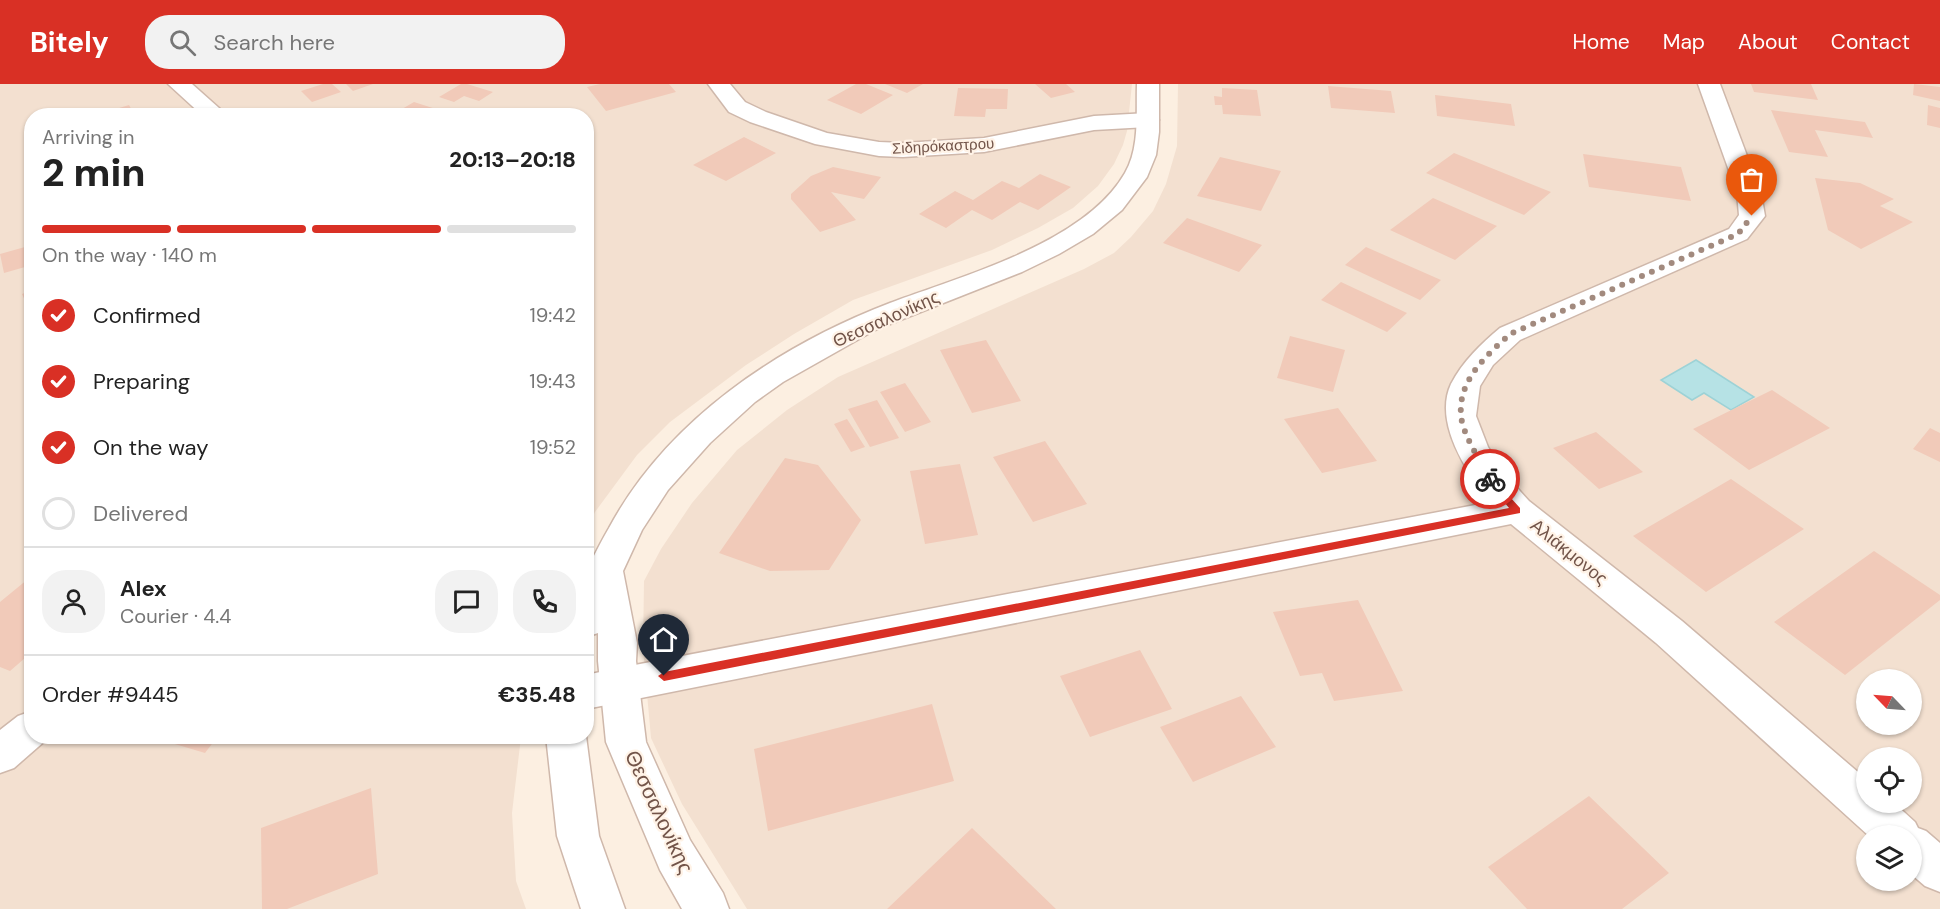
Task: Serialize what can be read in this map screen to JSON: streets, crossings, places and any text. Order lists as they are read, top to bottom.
{
  "streets": {
    "street": ["Σιδηρόκαστρου", "Θεσσαλονίκης", "Αλιάκμονος"]
  },
  "crossings": [
    ["Σιδηρόκαστρου", "Θεσσαλονίκης"]
  ],
  "north": "top left",
  "page": {
    "header": "Bitely",
    "search": "Search here",
    "nav": [
      "Home",
      "Map",
      "About",
      "Contact"
    ],
    "heading": ["2 min", "Arriving in", "20:13–20:18"],
    "panel": [
      "Alex",
      "Courier · 4.4",
      "Order #9445",
      "€35.48"
    ],
    "bar": "On the way · 140 m",
    "list": [
      ["Confirmed", "19:42"],
      ["Preparing", "19:43"],
      ["On the way", "19:52"],
      "Delivered"
    ]
  }
}
